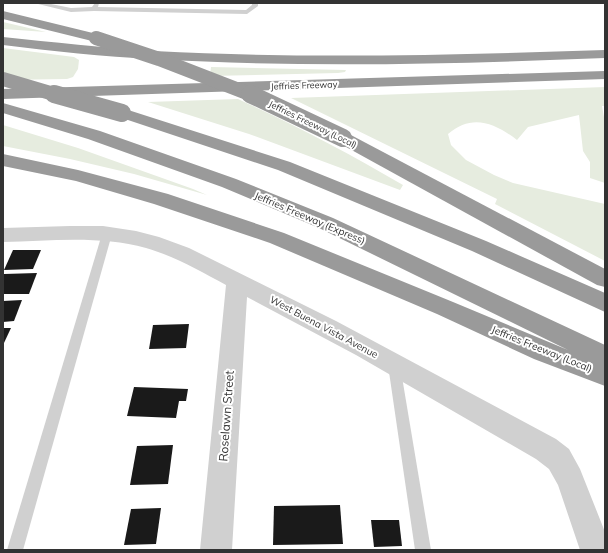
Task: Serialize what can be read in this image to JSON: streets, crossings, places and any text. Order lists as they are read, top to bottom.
{
  "streets": {
    "highway": ["Jeffries Freeway", "Jeffries Freeway (Local)", "Jeffries Freeway (Express)"],
    "street": ["West Buena Vista Avenue", "Roselawn Street"]
  },
  "crossings": [
    ["West Buena Vista Avenue", "Roselawn Street"]
  ]
}
